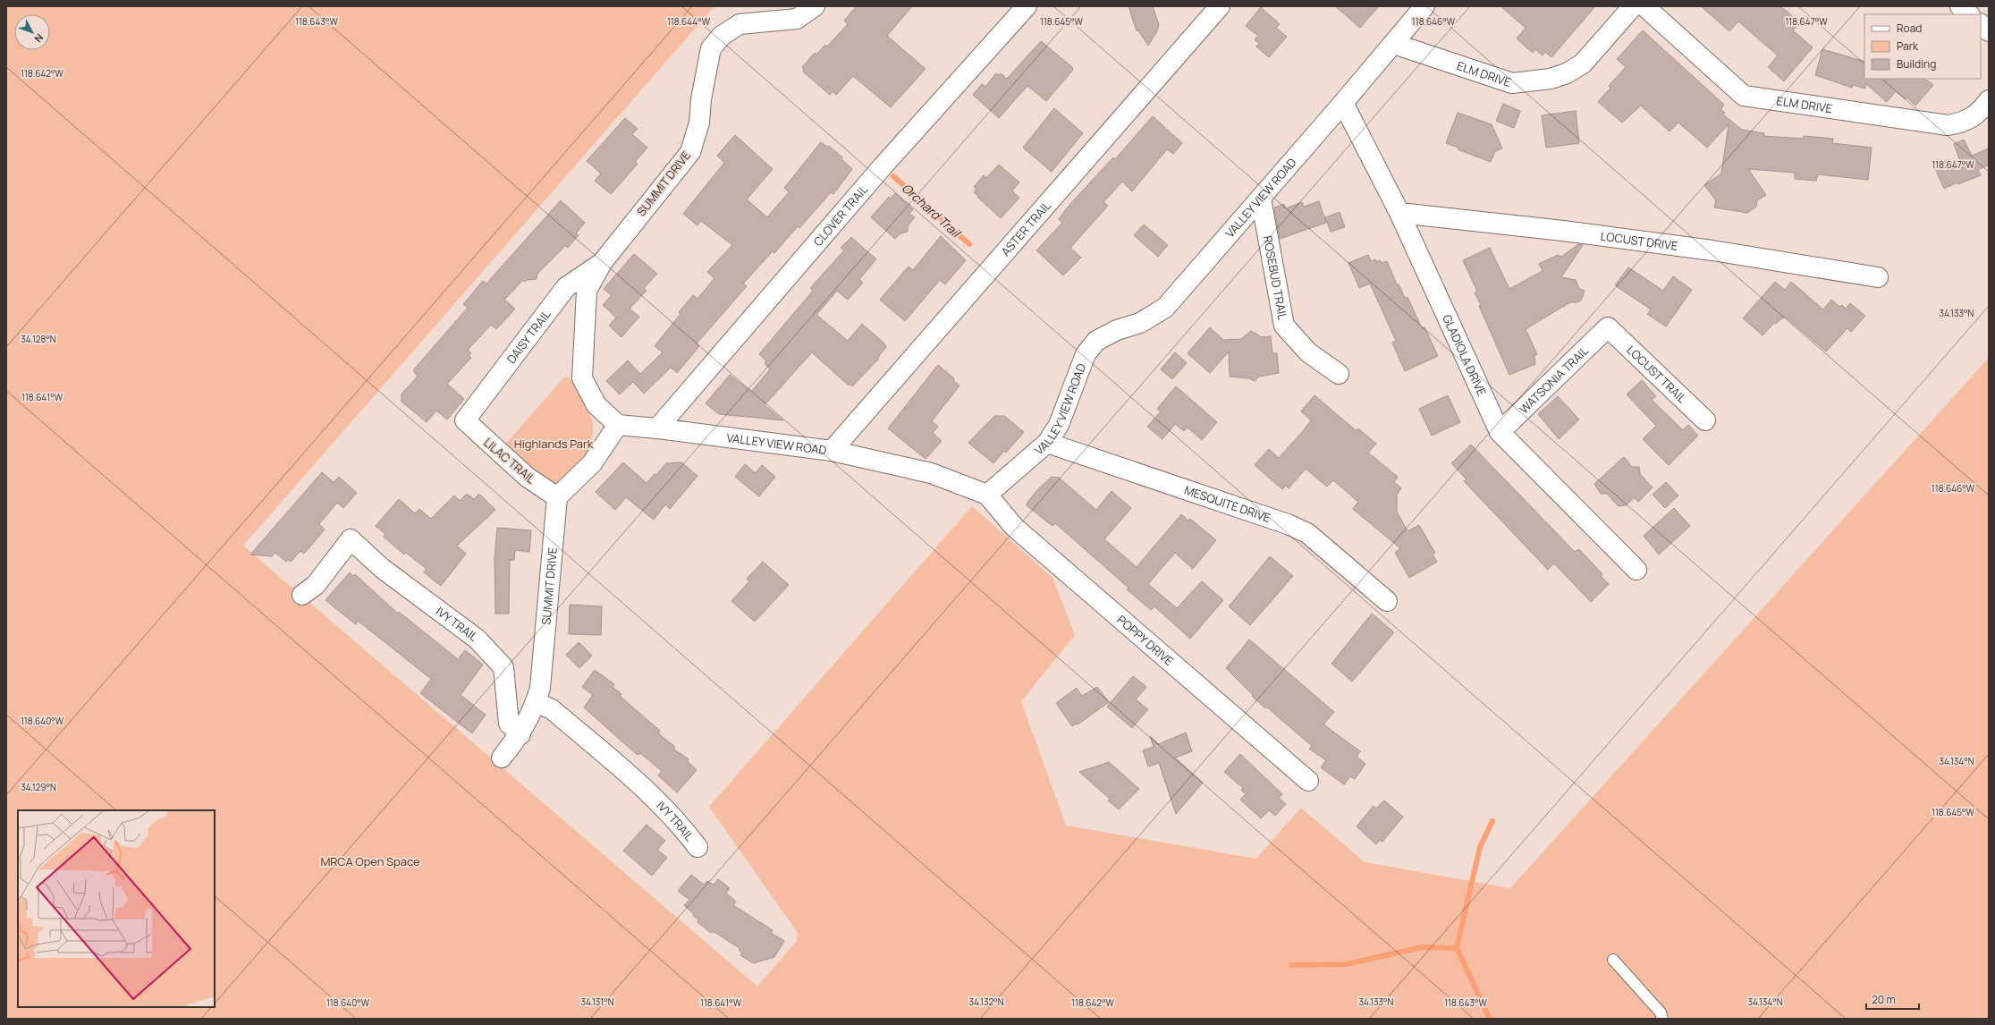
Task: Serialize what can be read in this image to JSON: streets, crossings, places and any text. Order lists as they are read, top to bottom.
{
  "streets": {
    "street": [
      "ELM DRIVE",
      "SUMMIT DRIVE",
      "VALLEY VIEW ROAD",
      "CLOVER TRAIL",
      "ASTER TRAIL",
      "LOCUST DRIVE",
      "ROSEBUD TRAIL",
      "DAISY TRAIL",
      "GLADIOLA DRIVE",
      "LOCUST TRAIL",
      "WATSONIA TRAIL",
      "LILAC TRAIL",
      "MESQUITE DRIVE",
      "IVY TRAIL",
      "POPPY DRIVE"
    ]
  },
  "crossings": [
    ["ELM DRIVE", "VALLEY VIEW ROAD"],
    ["SUMMIT DRIVE", "VALLEY VIEW ROAD"],
    ["SUMMIT DRIVE", "DAISY TRAIL"],
    ["SUMMIT DRIVE", "LILAC TRAIL"],
    ["SUMMIT DRIVE", "IVY TRAIL"],
    ["VALLEY VIEW ROAD", "CLOVER TRAIL"],
    ["VALLEY VIEW ROAD", "ASTER TRAIL"],
    ["VALLEY VIEW ROAD", "ROSEBUD TRAIL"],
    ["VALLEY VIEW ROAD", "GLADIOLA DRIVE"],
    ["VALLEY VIEW ROAD", "MESQUITE DRIVE"],
    ["VALLEY VIEW ROAD", "POPPY DRIVE"],
    ["LOCUST DRIVE", "GLADIOLA DRIVE"],
    ["DAISY TRAIL", "LILAC TRAIL"],
    ["GLADIOLA DRIVE", "WATSONIA TRAIL"],
    ["LOCUST TRAIL", "WATSONIA TRAIL"]
  ],
  "water": ["Orchard Trail"],
  "parks": ["Highlands Park", "MRCA Open Space"],
  "legend": ["Road", "Park", "Building"],
  "scale_bar": "20 m",
  "north": "bottom right",
  "coordinates": [
    "118.643°W",
    "118.644°W",
    "118.645°W",
    "118.646°W",
    "118.647°W",
    "118.642°W",
    "34.133°N",
    "34.128°N",
    "118.641°W",
    "118.640°W",
    "34.134°N",
    "34.129°N",
    "34.131°N",
    "34.132°N"
  ]
}
